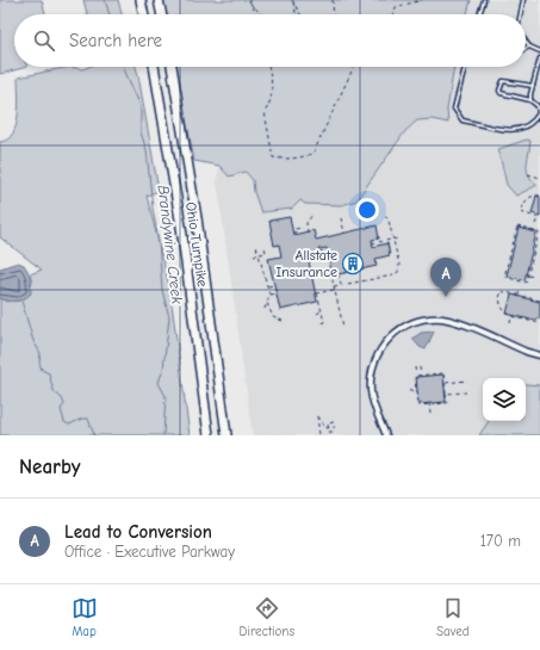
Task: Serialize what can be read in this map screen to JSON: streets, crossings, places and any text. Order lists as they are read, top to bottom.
{
  "streets": {
    "highway": ["Ohio Turnpike"]
  },
  "water": ["Brandywine Creek"],
  "places": {
    "building": ["Allstate Insurance"]
  },
  "page": {
    "search": "Search here",
    "pins": "A",
    "heading": "Nearby",
    "list": [
      {
        "mark": "A",
        "name": "Lead to Conversion",
        "note": "Office · Executive Parkway",
        "value": "170 m"
      }
    ],
    "nav": ["Map", "Directions", "Saved"]
  }
}
